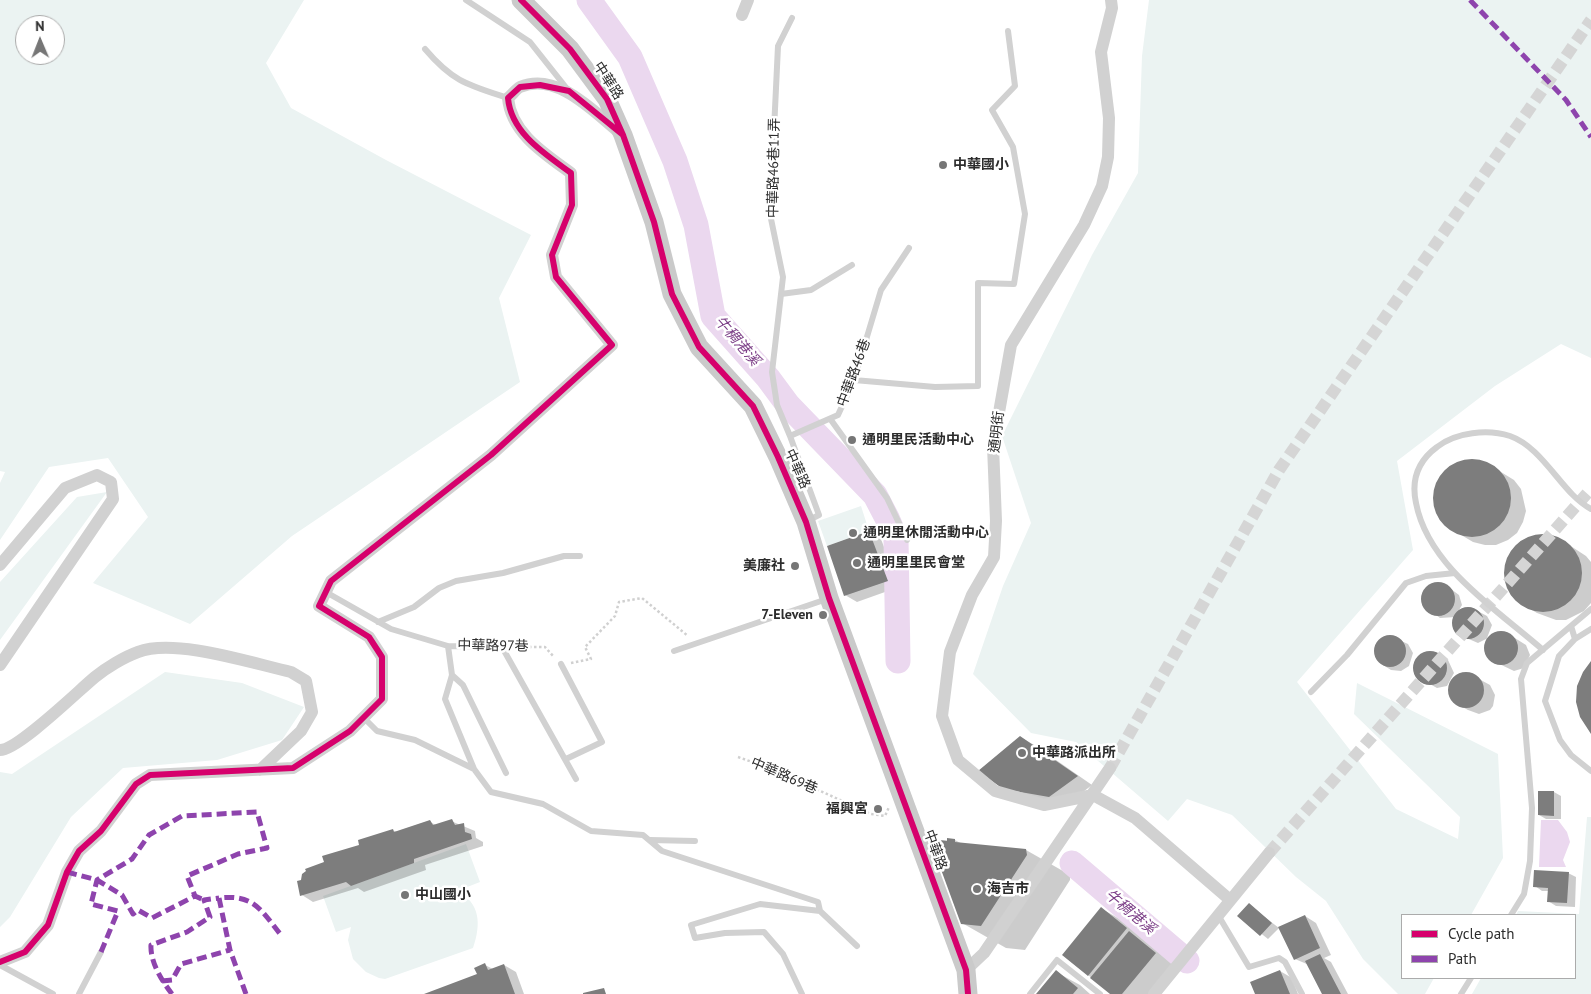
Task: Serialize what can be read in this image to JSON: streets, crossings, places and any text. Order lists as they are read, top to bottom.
{
  "streets": {
    "street": ["中華路", "通明街"],
    "lane": ["中華路46巷11弄", "中華路46巷", "中華路97巷"],
    "path": ["中華路69巷"]
  },
  "crossings": [
    ["中華路", "中華路69巷"],
    ["中華路46巷11弄", "中華路46巷"]
  ],
  "water": ["牛稠港溪"],
  "places": [
    "中華國小",
    "通明里民活動中心",
    "通明里休閒活動中心",
    "通明里里民會堂",
    "美廉社",
    "7-Eleven",
    "中華路派出所",
    "福興宮",
    "海吉市",
    "中山國小"
  ],
  "legend": ["Cycle path", "Path"],
  "north": "top"
}
